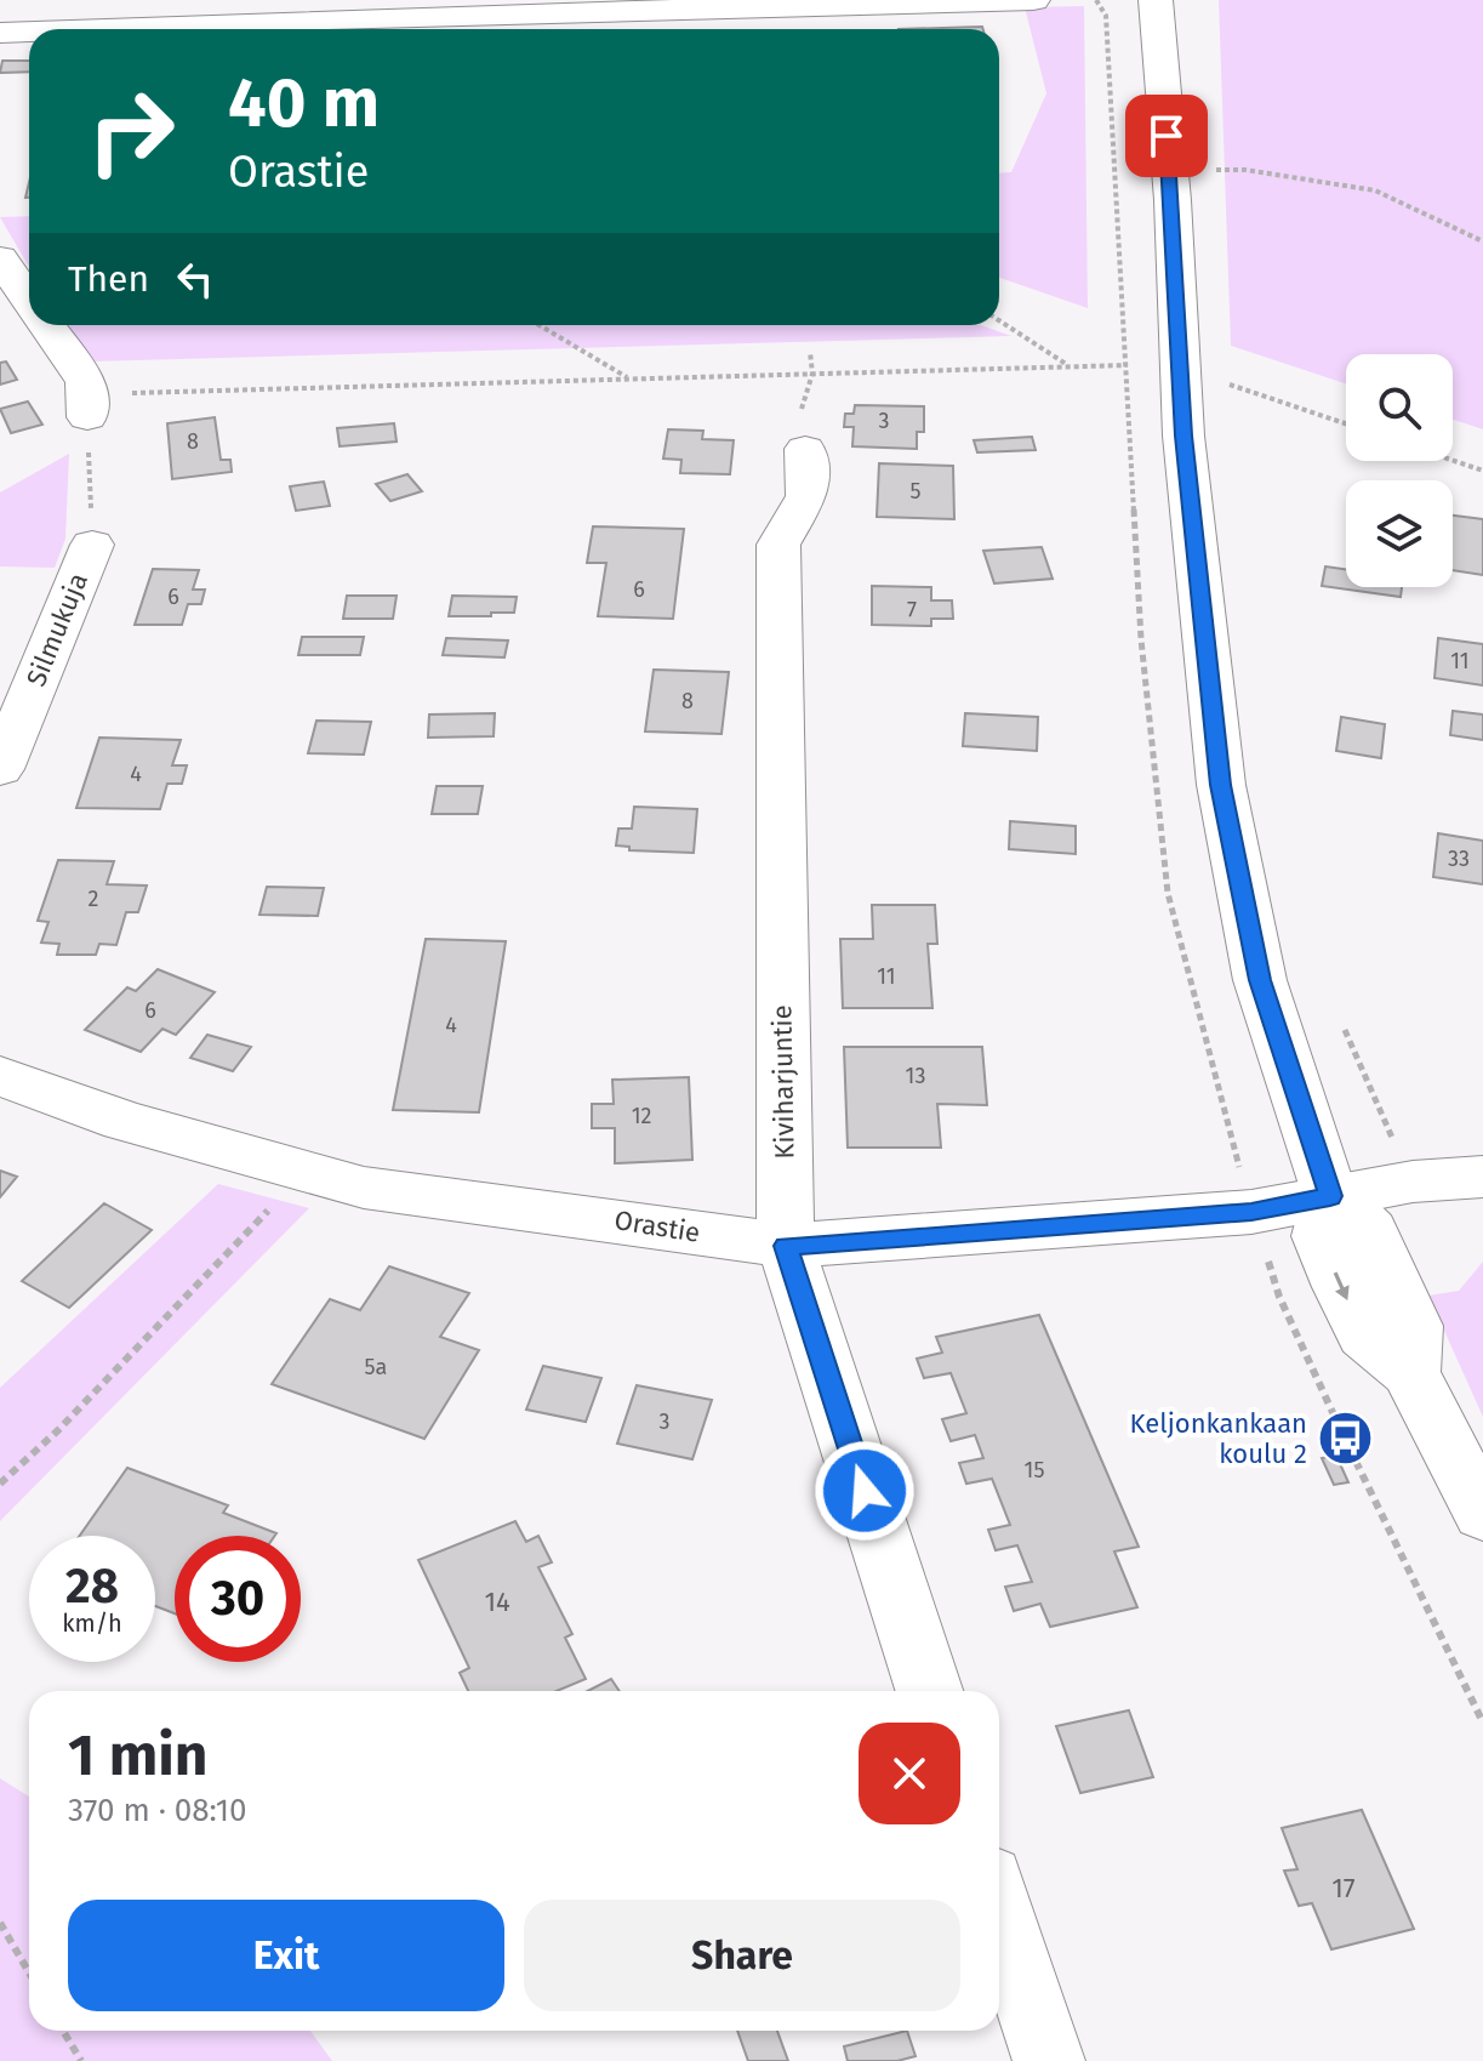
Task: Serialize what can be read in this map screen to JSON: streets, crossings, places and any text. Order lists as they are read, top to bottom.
{
  "streets": {
    "street": ["Silmukuja", "Kiviharjuntie", "Orastie"]
  },
  "crossings": [
    ["Kiviharjuntie", "Orastie"]
  ],
  "places": {
    "bus stop": ["Keljonkankaan koulu 2"]
  },
  "house_numbers": [
    "3",
    "8",
    "5",
    "6",
    "6",
    "7",
    "11",
    "8",
    "4",
    "33",
    "2",
    "11",
    "6",
    "4",
    "13",
    "12",
    "5a",
    "3",
    "15",
    "14",
    "17"
  ],
  "page": {
    "turn": ["40 m", "Orastie"],
    "then": "Then",
    "speed": "28 km/h",
    "limit": "30",
    "heading": ["1 min", "370 m · 08:10"],
    "buttons": ["Exit", "Share"]
  }
}
